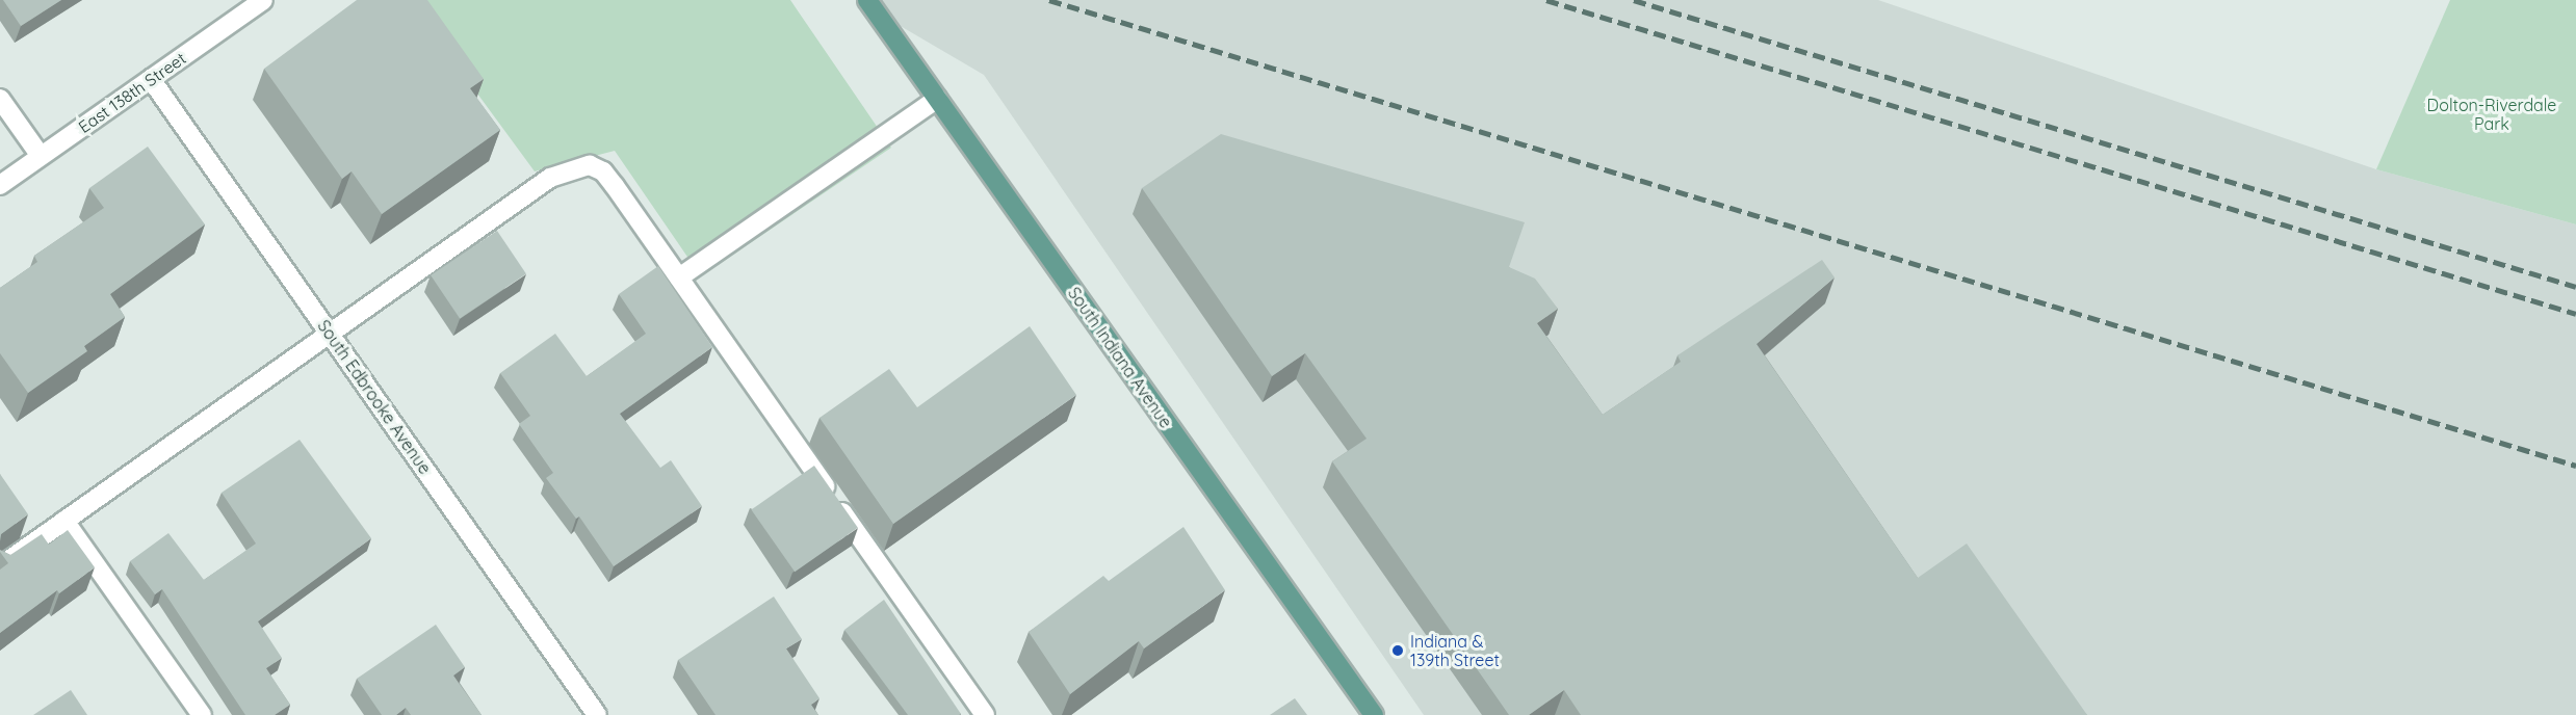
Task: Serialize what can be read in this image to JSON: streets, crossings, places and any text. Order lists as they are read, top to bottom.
{
  "streets": {
    "main road": ["South Indiana Avenue"],
    "street": ["East 138th Street", "South Edbrooke Avenue"]
  },
  "crossings": [
    ["East 138th Street", "South Edbrooke Avenue"]
  ],
  "parks": ["Dolton-Riverdale Park"],
  "places": ["Indiana & 139th Street"]
}
